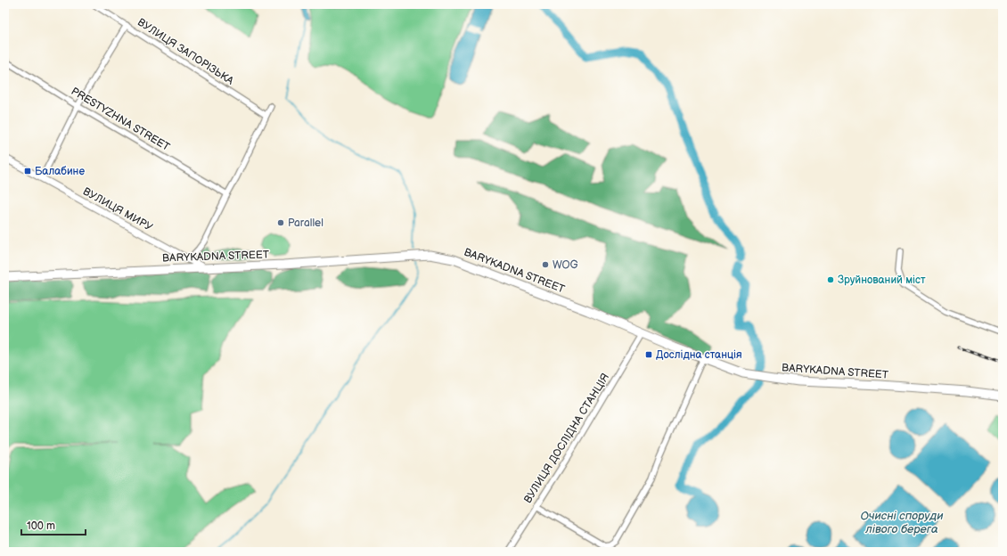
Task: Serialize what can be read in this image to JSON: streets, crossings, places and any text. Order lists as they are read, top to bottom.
{
  "streets": {
    "main road": ["BARYKADNA STREET"],
    "street": [
      "ВУЛИЦЯ ЗАПОРІЗЬКА",
      "PRESTYZHNA STREET",
      "ВУЛИЦЯ МИРУ",
      "ВУЛИЦЯ ДОСЛІДНА СТАНЦІЯ"
    ]
  },
  "crossings": [
    ["ВУЛИЦЯ МИРУ", "BARYKADNA STREET"],
    ["BARYKADNA STREET", "ВУЛИЦЯ ДОСЛІДНА СТАНЦІЯ"]
  ],
  "water": ["Очисні споруди лівого берега"],
  "places": {
    "transit": ["Балабине", "Дослідна станція"],
    "other": ["Parallel", "WOG", "Зруйнований міст"]
  },
  "scale_bar": "100 m"
}
